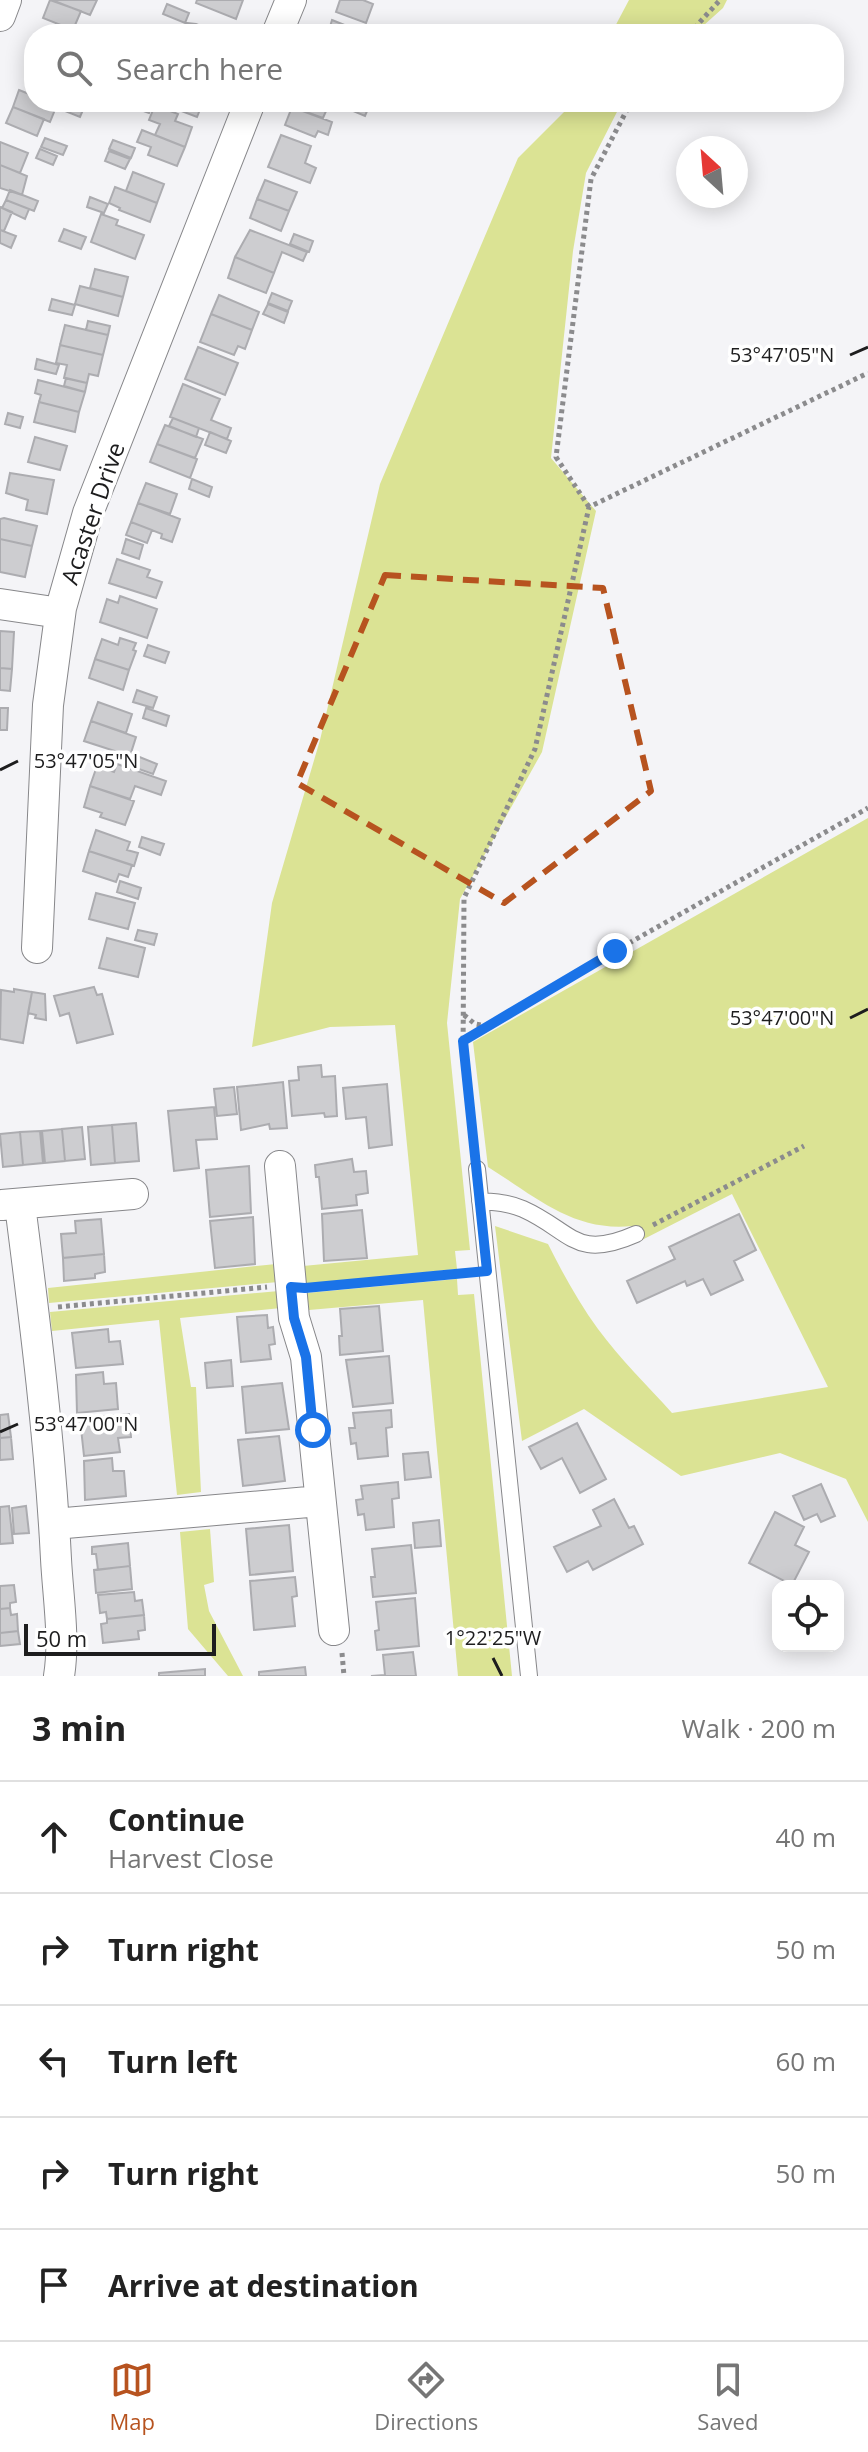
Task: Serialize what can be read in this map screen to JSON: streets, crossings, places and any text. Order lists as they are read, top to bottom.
{
  "streets": {
    "street": ["Acaster Drive"]
  },
  "scale_bar": "50 m",
  "north": "top left",
  "page": {
    "search": "Search here",
    "scale": "50 m",
    "heading": ["3 min", "Walk · 200 m"],
    "list": [
      ["Continue", "Harvest Close", "40 m"],
      ["Turn right", "50 m"],
      ["Turn left", "60 m"],
      ["Turn right", "50 m"],
      "Arrive at destination"
    ],
    "nav": ["Map", "Directions", "Saved"]
  },
  "coordinates": ["53°47'05\"N", "53°47'00\"N", "1°22'25\"W"]
}
